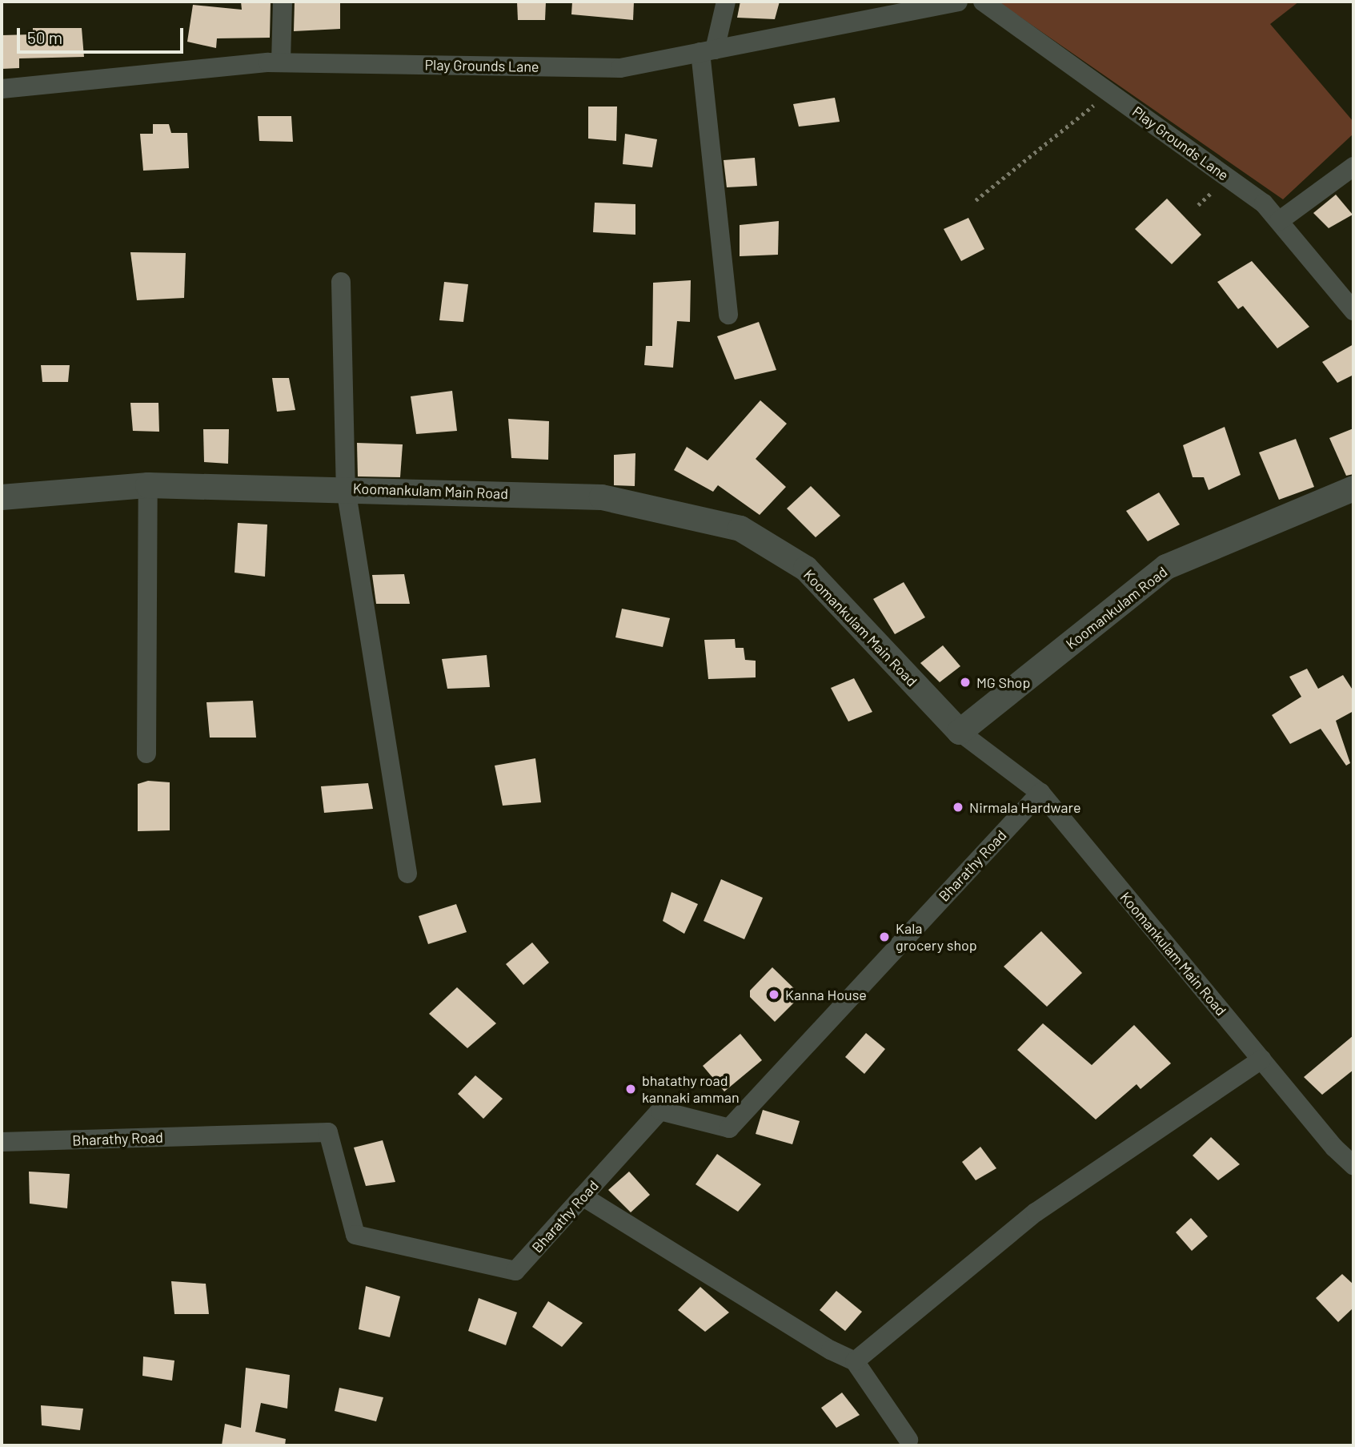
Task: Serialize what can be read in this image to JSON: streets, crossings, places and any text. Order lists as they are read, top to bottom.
{
  "streets": {
    "street": [
      "Play Grounds Lane",
      "Koomankulam Main Road",
      "Koomankulam Road",
      "Bharathy Road"
    ]
  },
  "crossings": [
    ["Koomankulam Main Road", "Koomankulam Road"],
    ["Koomankulam Main Road", "Bharathy Road"]
  ],
  "places": [
    "MG Shop",
    "Nirmala Hardware",
    "Kala grocery shop",
    "Kanna House",
    "bhatathy road kannaki amman"
  ],
  "scale_bar": "50 m"
}
